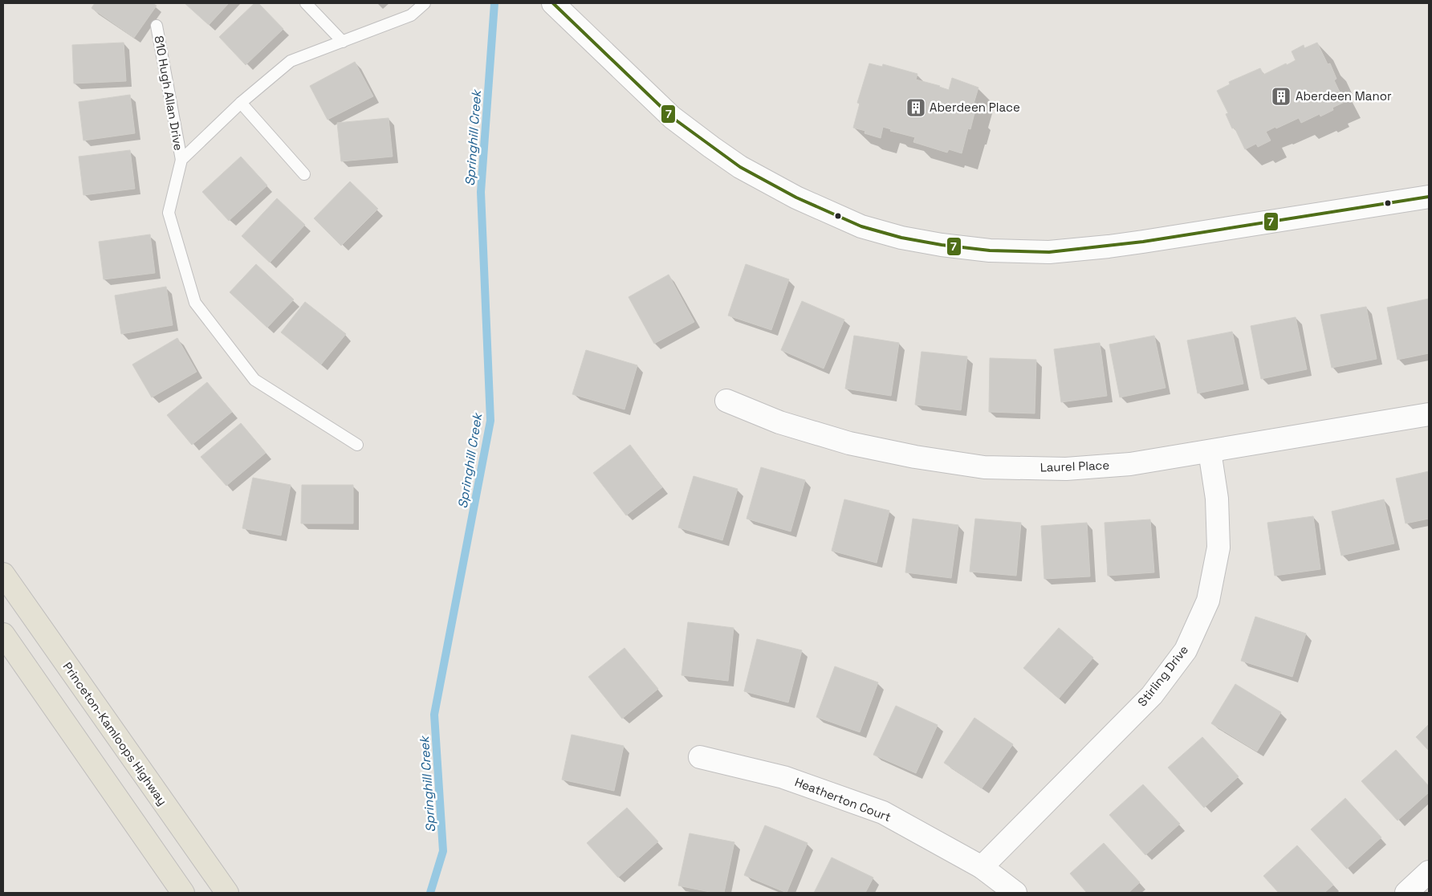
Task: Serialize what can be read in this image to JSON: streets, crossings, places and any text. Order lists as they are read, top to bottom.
{
  "streets": {
    "main road": ["Princeton-Kamloops Highway"],
    "street": ["Laurel Place", "Stirling Drive", "Heatherton Court"],
    "lane": ["810 Hugh Allan Drive"]
  },
  "crossings": [
    ["Laurel Place", "Stirling Drive"],
    ["Stirling Drive", "Heatherton Court"]
  ],
  "water": ["Springhill Creek"],
  "places": {
    "building": ["Aberdeen Manor", "Aberdeen Place"]
  },
  "lines": ["transit line 7"]
}
